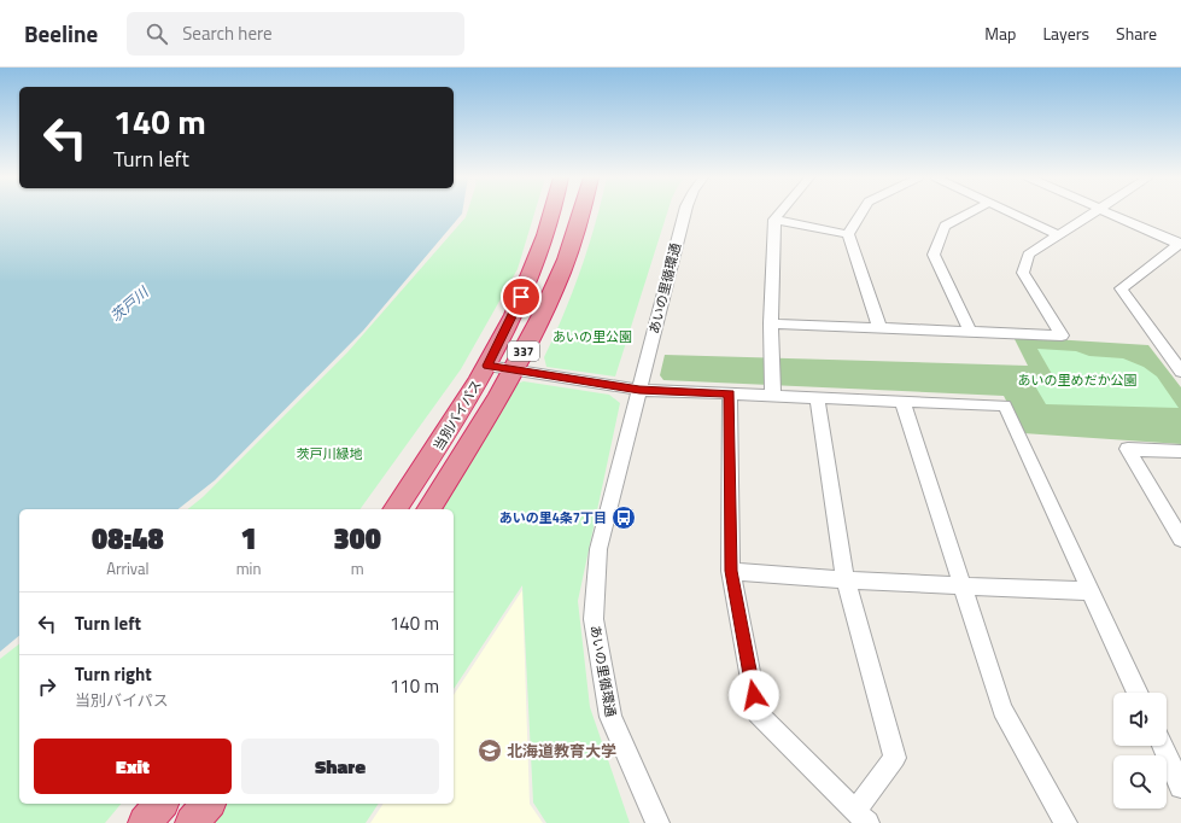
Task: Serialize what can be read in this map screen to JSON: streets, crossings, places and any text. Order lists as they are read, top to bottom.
{
  "streets": {
    "highway": ["337", "当別バイパス"],
    "street": ["あいの里循環通"]
  },
  "water": ["茨戸川"],
  "parks": ["あいの里公園", "あいの里めだか公園", "茨戸川緑地"],
  "places": {
    "bus stop": ["あいの里4条7丁目"],
    "school or university": ["北海道教育大学"]
  },
  "page": {
    "header": "Beeline",
    "search": "Search here",
    "nav": ["Map", "Layers", "Share"],
    "turn": ["140 m", "Turn left"],
    "eta": [
      "08:48",
      "Arrival",
      "1",
      "min",
      "300",
      "m"
    ],
    "list": [
      {
        "name": "Turn left",
        "value": "140 m"
      },
      {
        "name": "Turn right",
        "note": "当別バイパス",
        "value": "110 m"
      }
    ],
    "buttons": ["Exit", "Share"]
  }
}
